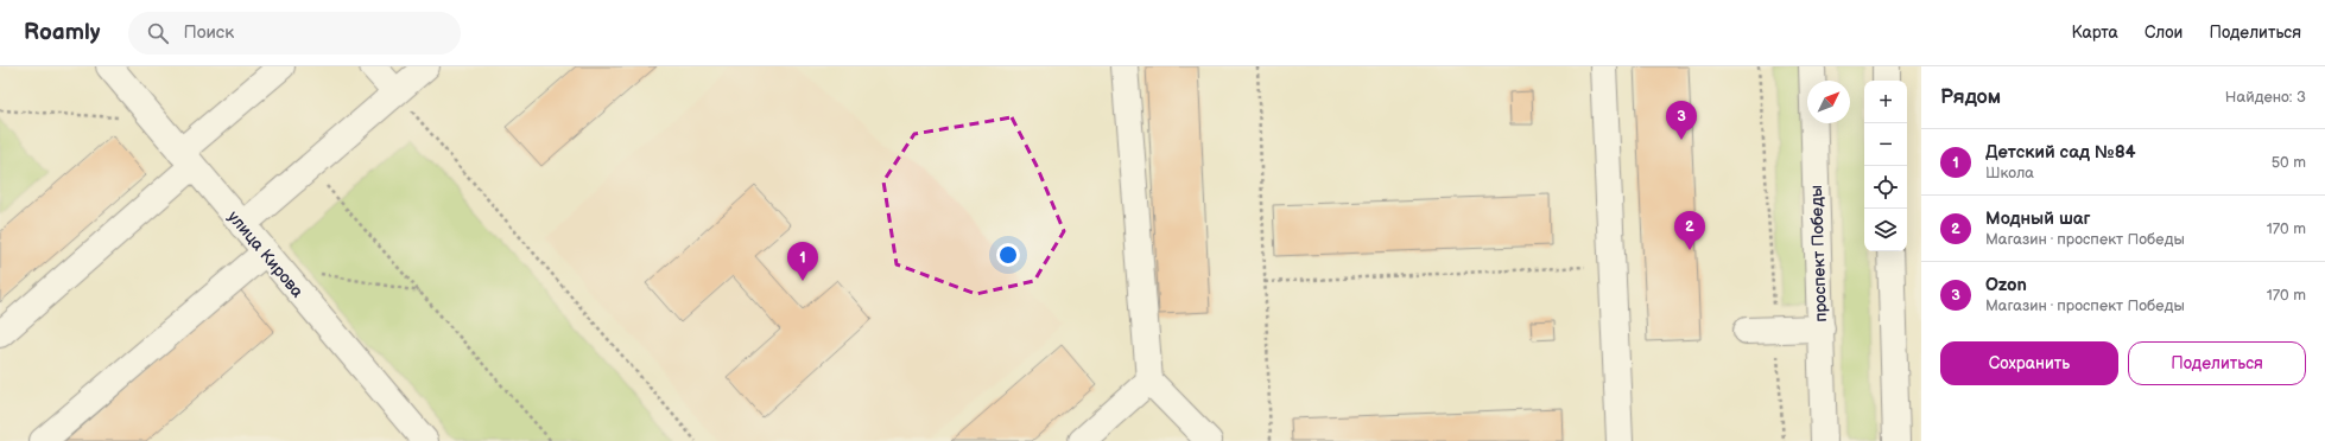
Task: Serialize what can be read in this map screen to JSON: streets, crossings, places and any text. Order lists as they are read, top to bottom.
{
  "streets": {
    "main road": ["улица Кирова", "проспект Победы"]
  },
  "north": "top right",
  "page": {
    "header": "Roamly",
    "search": "Поиск",
    "nav": ["Карта", "Слои", "Поделиться"],
    "heading": ["Рядом", "Найдено: 3"],
    "map_buttons": ["+", "−"],
    "pins": ["3", "2", "1"],
    "list": [
      {
        "mark": "1",
        "name": "Детский сад №84",
        "note": "Школа",
        "value": "50 m"
      },
      {
        "mark": "2",
        "name": "Модный шаг",
        "note": "Магазин · проспект Победы",
        "value": "170 m"
      },
      {
        "mark": "3",
        "name": "Ozon",
        "note": "Магазин · проспект Победы",
        "value": "170 m"
      }
    ],
    "buttons": ["Сохранить", "Поделиться"]
  }
}
